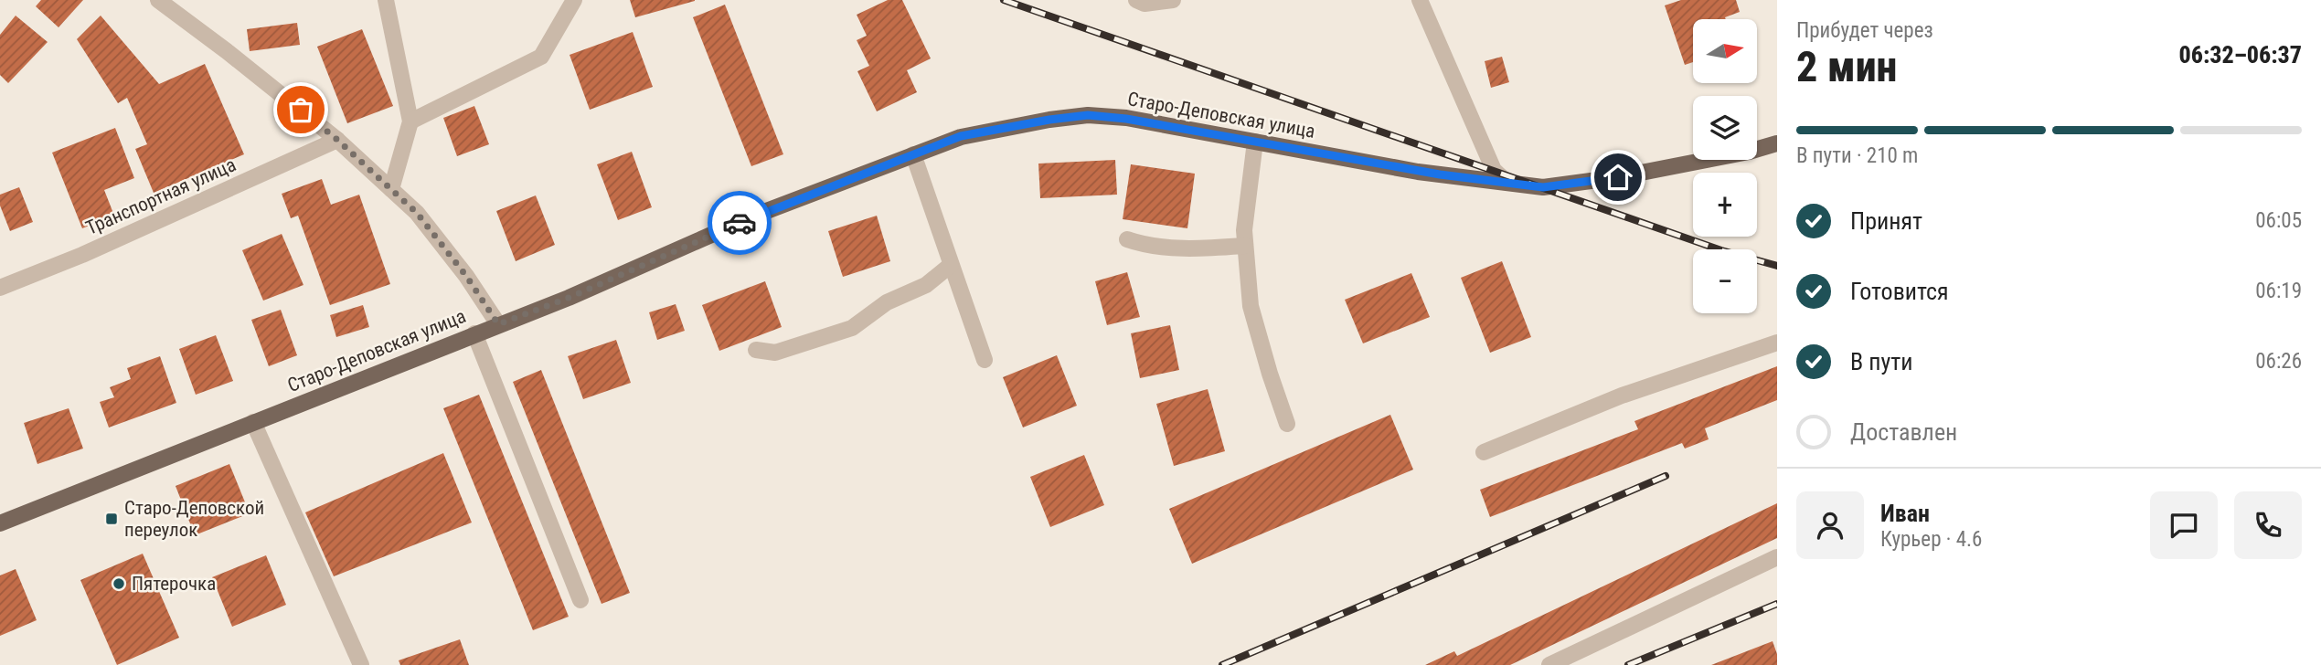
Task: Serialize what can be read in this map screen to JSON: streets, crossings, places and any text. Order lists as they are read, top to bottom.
{
  "streets": {
    "main road": ["Старо-Деповская улица"],
    "street": ["Транспортная улица"]
  },
  "places": {
    "transit": ["Старо-Деповской переулок"],
    "other": ["Пятерочка"]
  },
  "north": "right",
  "page": {
    "heading": ["2 мин", "Прибудет через", "06:32–06:37"],
    "panel": ["Иван", "Курьер · 4.6"],
    "map_buttons": ["+", "−"],
    "bar": "В пути · 210 m",
    "list": [
      ["Принят", "06:05"],
      ["Готовится", "06:19"],
      ["В пути", "06:26"],
      "Доставлен"
    ]
  }
}
